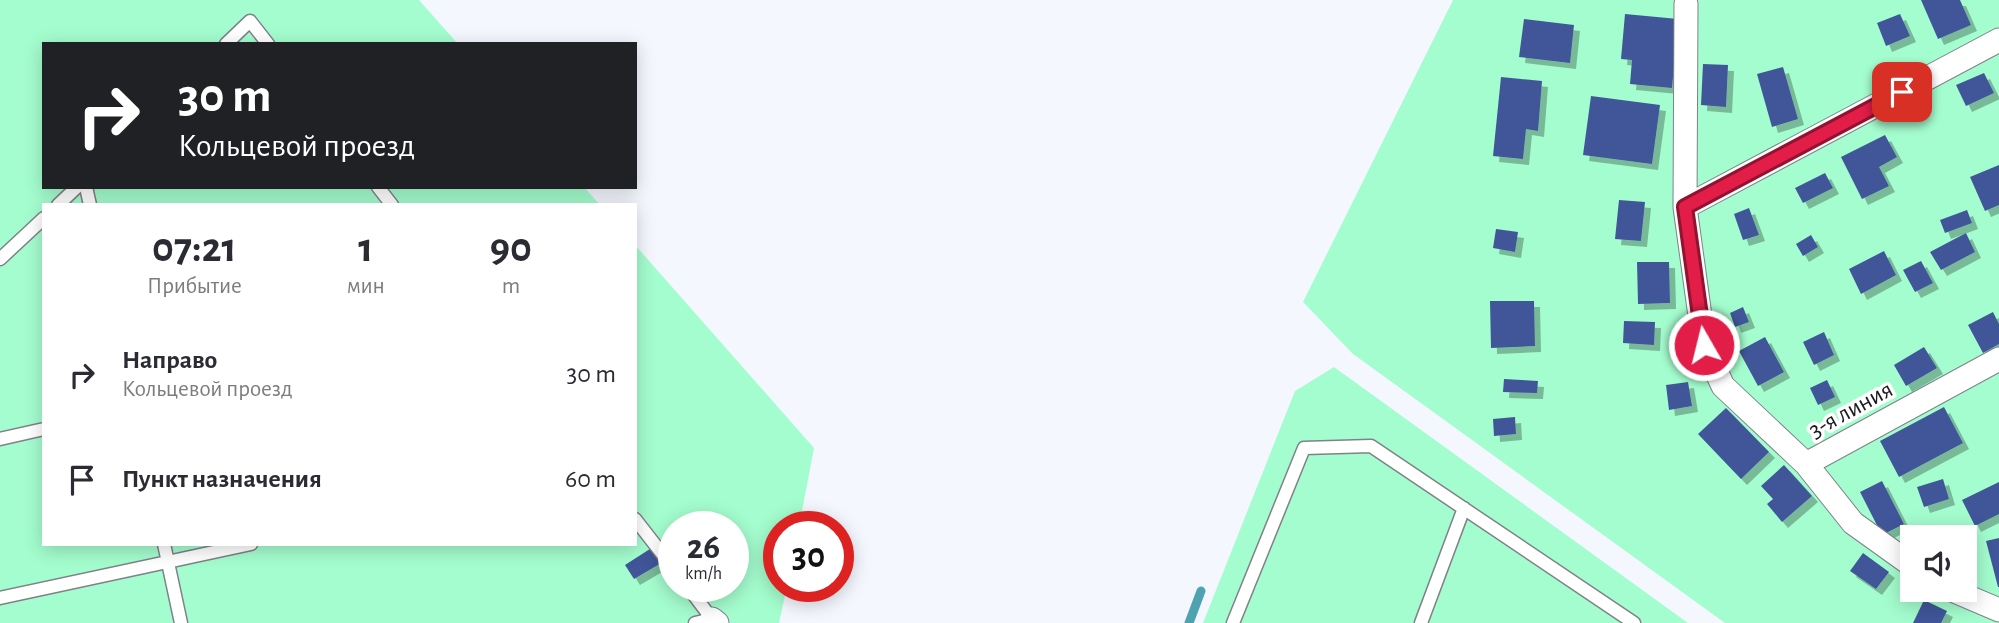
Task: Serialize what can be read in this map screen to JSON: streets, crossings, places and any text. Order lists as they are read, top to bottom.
{
  "streets": {
    "street": ["3-я линия"]
  },
  "page": {
    "turn": ["30 m", "Кольцевой проезд"],
    "eta": [
      "07:21",
      "Прибытие",
      "1",
      "мин",
      "90",
      "m"
    ],
    "list": [
      {
        "name": "Направо",
        "note": "Кольцевой проезд",
        "value": "30 m"
      },
      {
        "name": "Пункт назначения",
        "value": "60 m"
      }
    ],
    "speed": "26 km/h",
    "limit": "30"
  }
}
